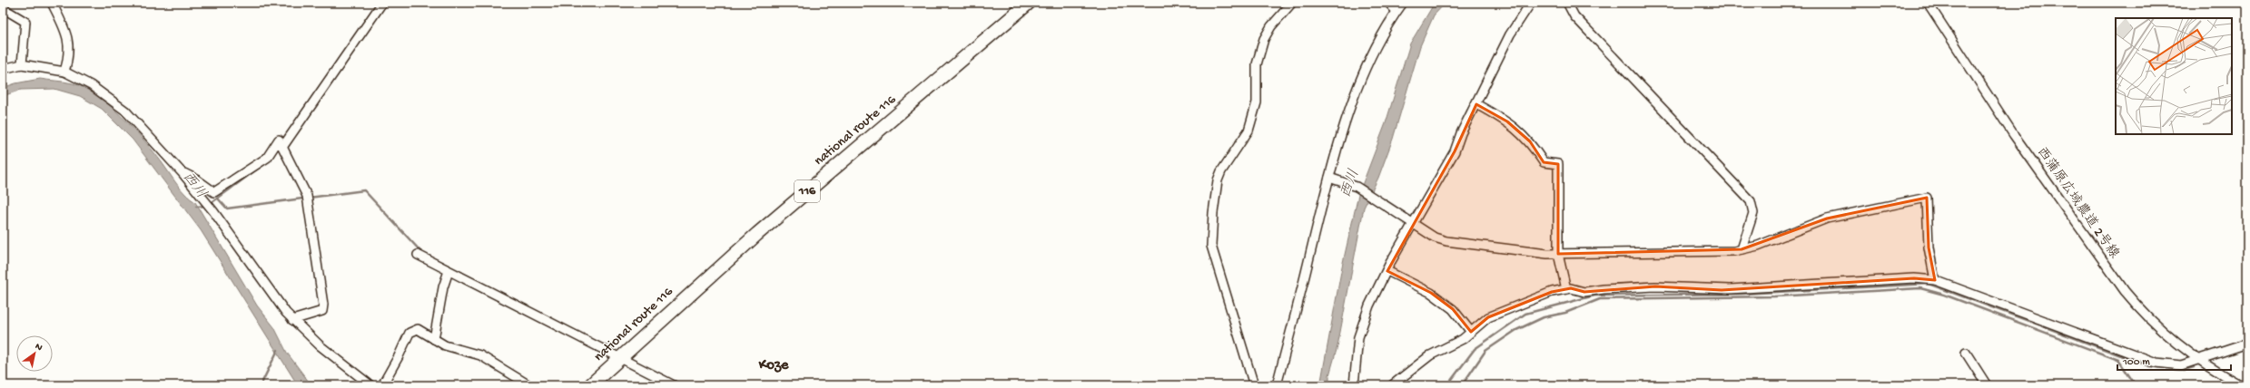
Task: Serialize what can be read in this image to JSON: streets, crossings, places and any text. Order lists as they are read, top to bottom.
{
  "streets": {
    "highway": ["national route 116", "116"],
    "street": ["西蒲原広域農道 2号線"]
  },
  "districts": ["Koze"],
  "water": ["西川"],
  "scale_bar": "100 m",
  "north": "top right"
}
